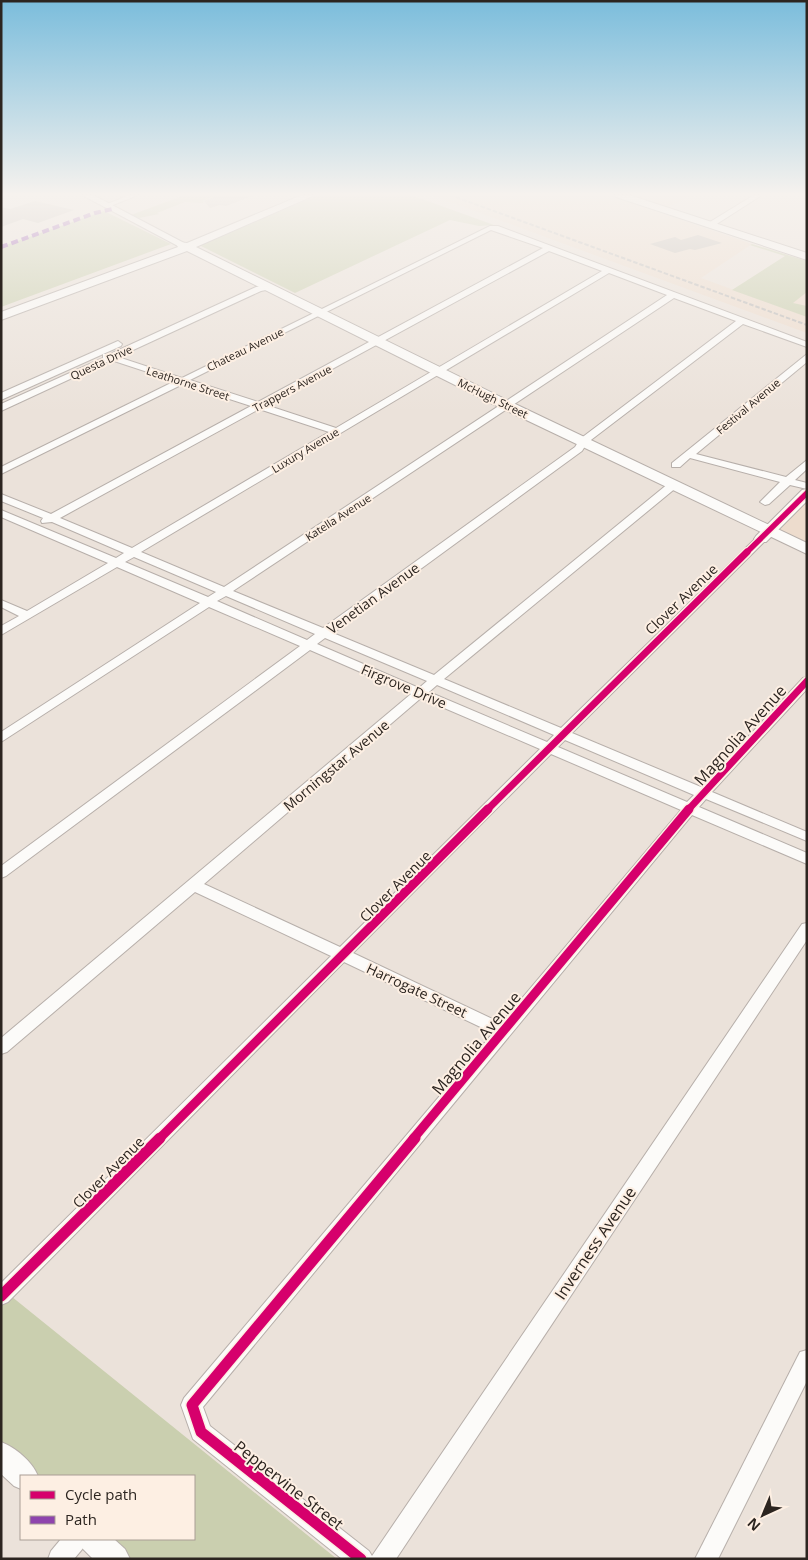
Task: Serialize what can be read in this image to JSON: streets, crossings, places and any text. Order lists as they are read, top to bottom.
{
  "streets": {
    "main road": ["McHugh Street"],
    "street": [
      "Chateau Avenue",
      "Questa Drive",
      "Leathorne Street",
      "Trappers Avenue",
      "Festival Avenue",
      "Luxury Avenue",
      "Katella Avenue",
      "Venetian Avenue",
      "Clover Avenue",
      "Firgrove Drive",
      "Magnolia Avenue",
      "Morningstar Avenue",
      "Harrogate Street",
      "Inverness Avenue",
      "Peppervine Street"
    ]
  },
  "crossings": [
    ["Chateau Avenue", "Leathorne Street"],
    ["Chateau Avenue", "McHugh Street"],
    ["Questa Drive", "Leathorne Street"],
    ["Questa Drive", "McHugh Street"],
    ["Leathorne Street", "Trappers Avenue"],
    ["Leathorne Street", "Luxury Avenue"],
    ["Trappers Avenue", "McHugh Street"],
    ["Trappers Avenue", "Firgrove Drive"],
    ["McHugh Street", "Luxury Avenue"],
    ["McHugh Street", "Katella Avenue"],
    ["McHugh Street", "Venetian Avenue"],
    ["McHugh Street", "Clover Avenue"],
    ["McHugh Street", "Morningstar Avenue"],
    ["Luxury Avenue", "Firgrove Drive"],
    ["Katella Avenue", "Firgrove Drive"],
    ["Venetian Avenue", "Firgrove Drive"],
    ["Clover Avenue", "Firgrove Drive"],
    ["Clover Avenue", "Harrogate Street"],
    ["Firgrove Drive", "Magnolia Avenue"],
    ["Firgrove Drive", "Morningstar Avenue"],
    ["Magnolia Avenue", "Harrogate Street"],
    ["Magnolia Avenue", "Peppervine Street"],
    ["Morningstar Avenue", "Harrogate Street"]
  ],
  "legend": ["Cycle path", "Path"],
  "north": "bottom left"
}
